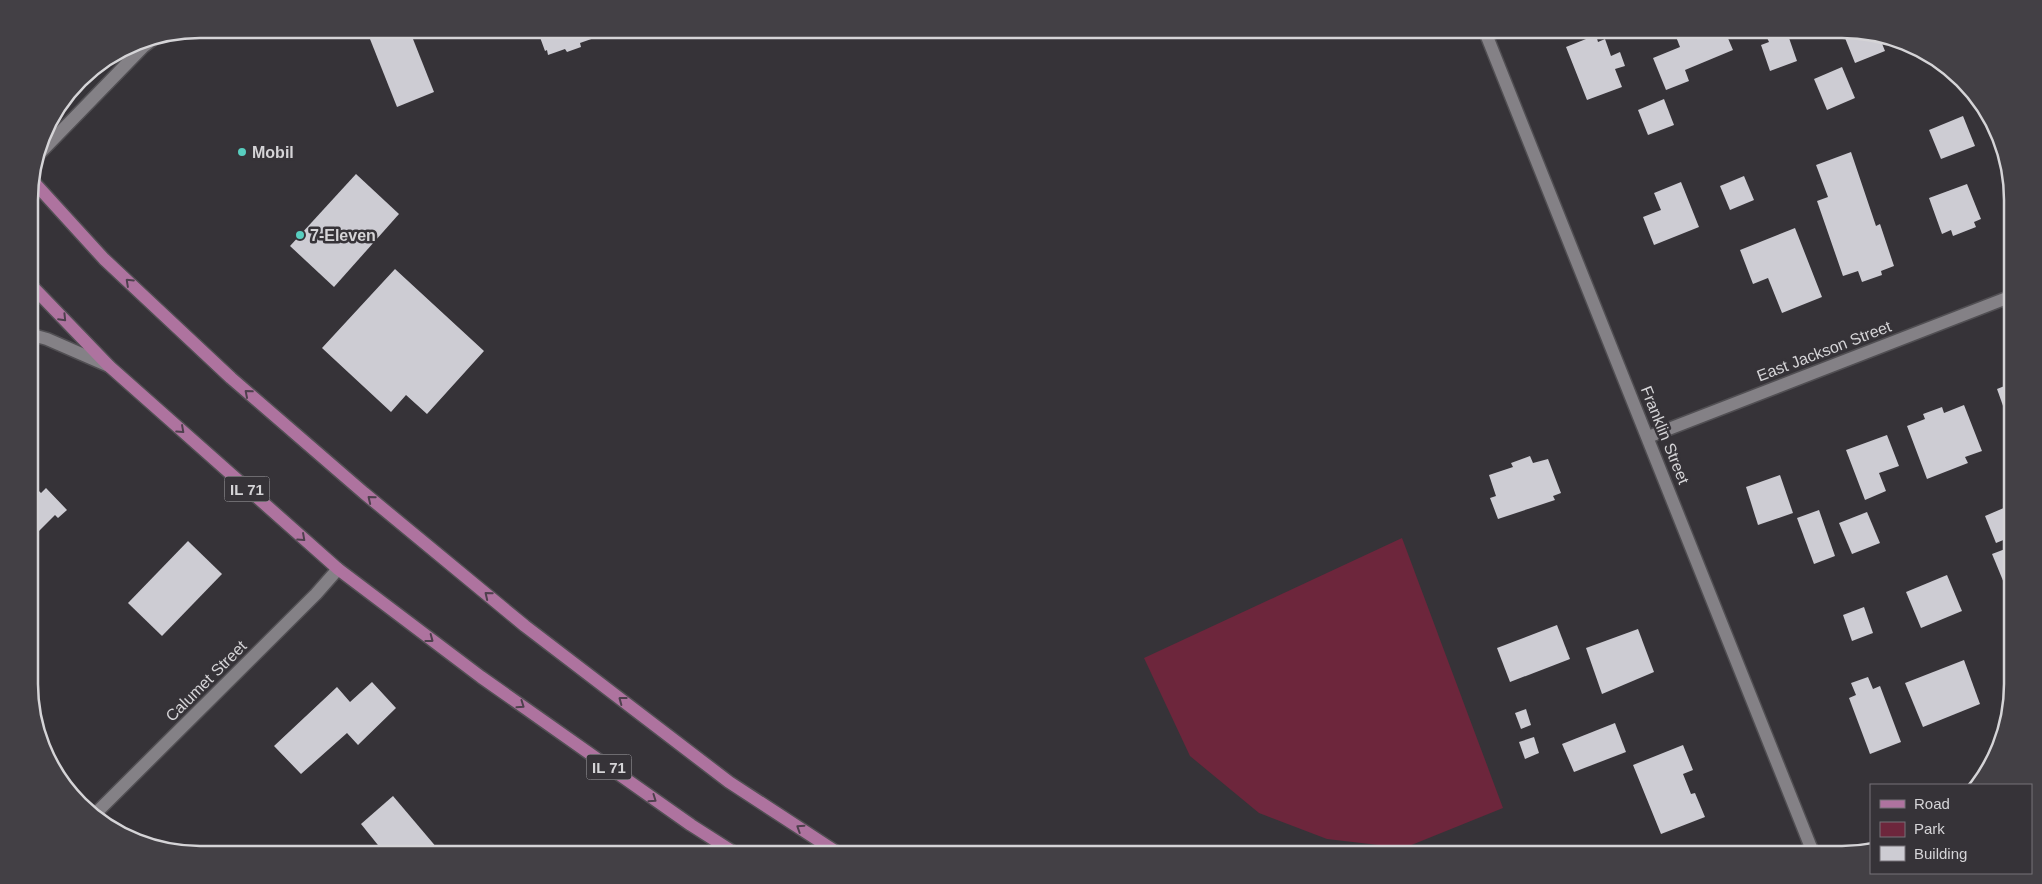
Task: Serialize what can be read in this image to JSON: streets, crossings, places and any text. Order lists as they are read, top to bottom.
{
  "streets": {
    "main road": ["IL 71"],
    "street": ["East Jackson Street", "Franklin Street", "Calumet Street"]
  },
  "crossings": [
    ["East Jackson Street", "Franklin Street"],
    ["IL 71", "Calumet Street"]
  ],
  "places": ["Mobil", "7-Eleven"],
  "legend": ["Road", "Park", "Building"]
}
